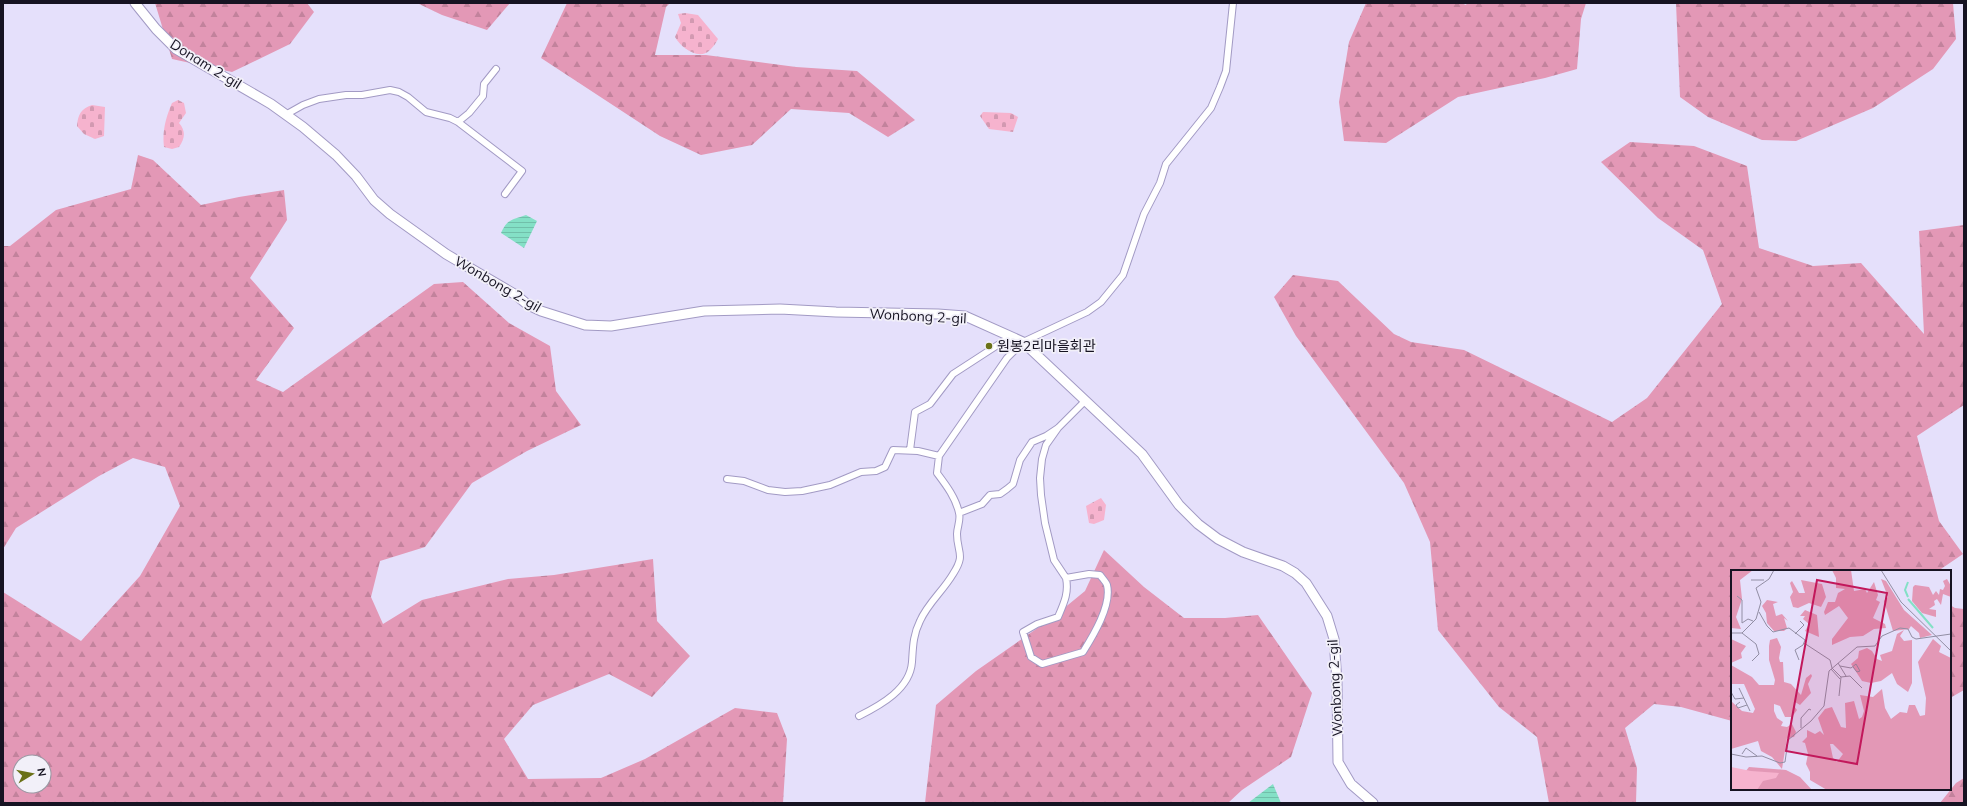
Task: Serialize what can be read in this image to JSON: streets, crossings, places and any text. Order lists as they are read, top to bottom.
{
  "streets": {
    "main road": ["Donam 2-gil", "Wonbong 2-gil"]
  },
  "crossings": [
    ["Donam 2-gil", "Wonbong 2-gil"]
  ],
  "places": ["원봉2리마을회관"],
  "north": "right"
}
